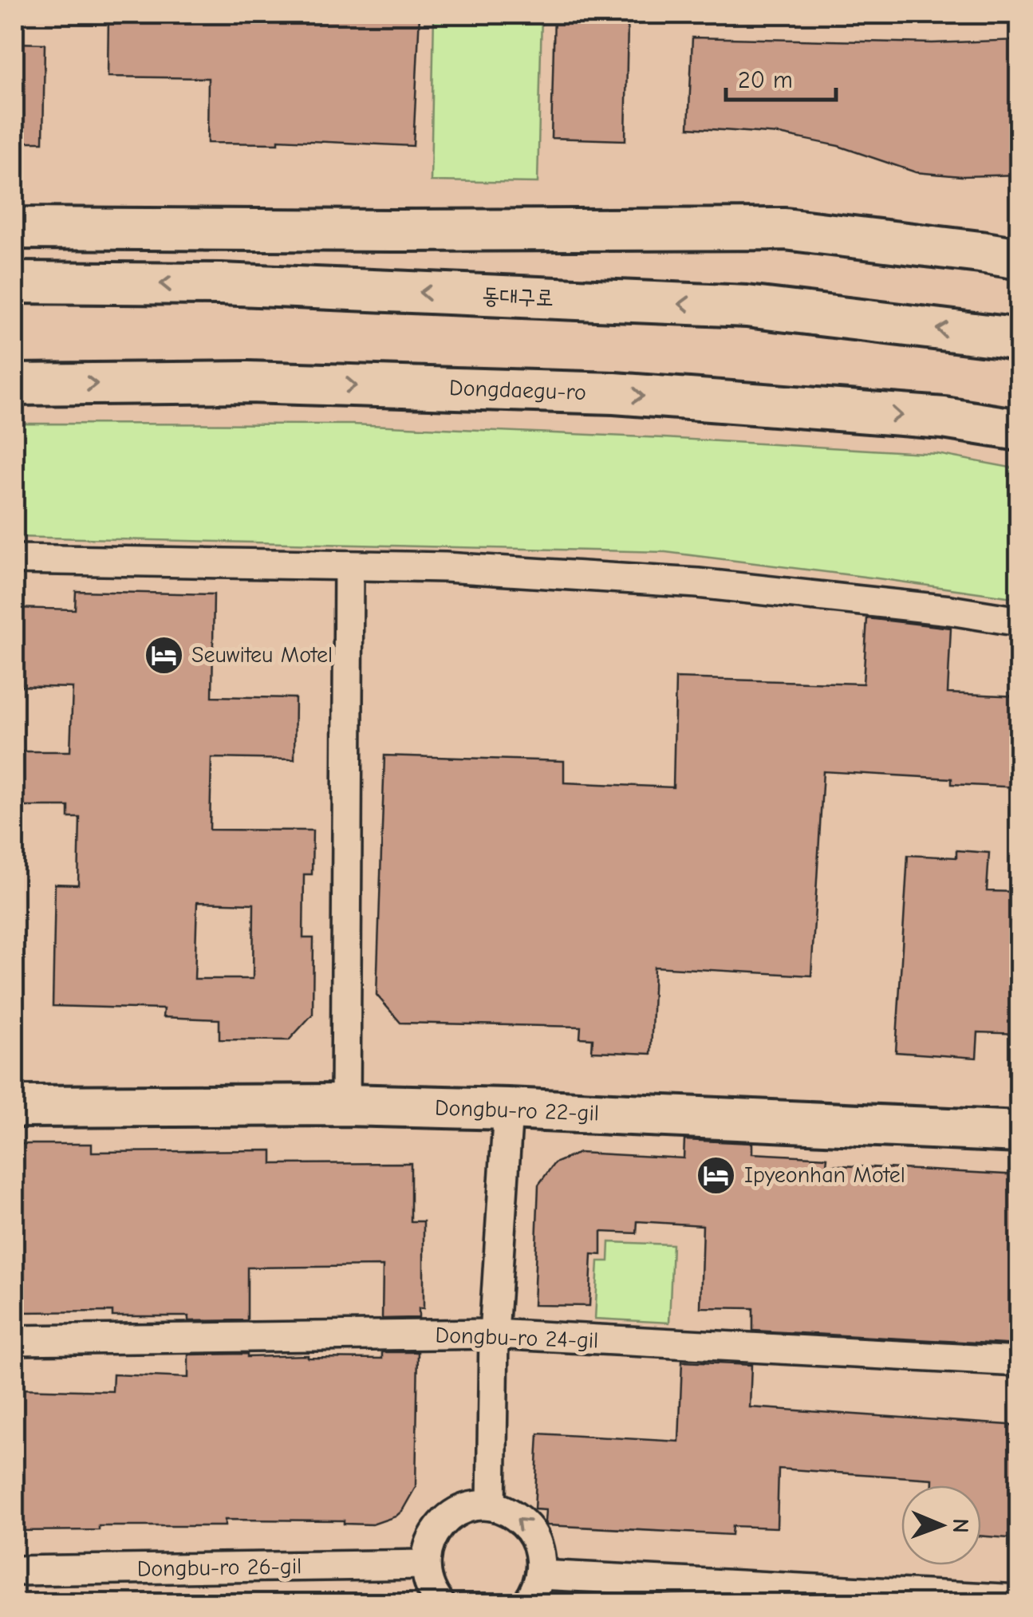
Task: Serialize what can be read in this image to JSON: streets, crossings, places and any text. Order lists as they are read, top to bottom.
{
  "streets": {
    "main road": ["동대구로", "Dongdaegu-ro", "Dongbu-ro 22-gil"],
    "street": ["Dongbu-ro 24-gil", "Dongbu-ro 26-gil"]
  },
  "places": {
    "hotel": ["Seuwiteu Motel", "Ipyeonhan Motel"]
  },
  "scale_bar": "20 m",
  "north": "right"
}
